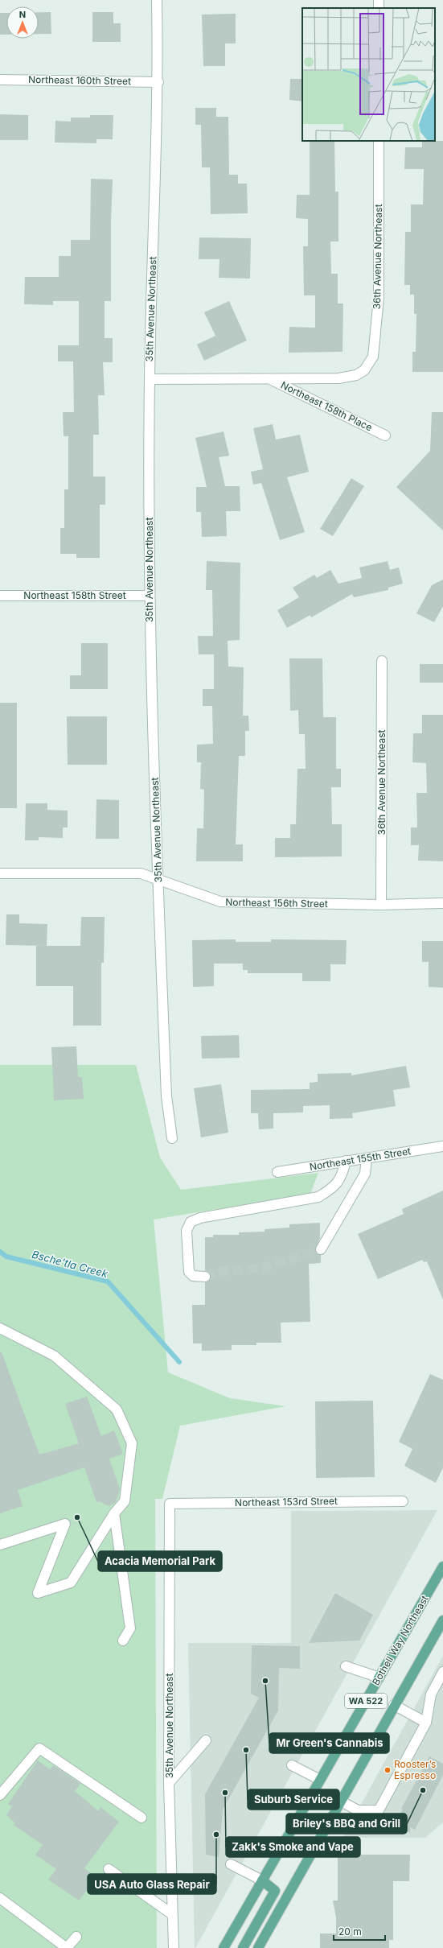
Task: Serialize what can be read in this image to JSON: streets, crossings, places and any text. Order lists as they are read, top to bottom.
{
  "streets": {
    "main road": ["Bothell Way Northeast", "WA 522"],
    "street": [
      "Northeast 160th Street",
      "36th Avenue Northeast",
      "35th Avenue Northeast",
      "Northeast 158th Place",
      "Northeast 158th Street",
      "Northeast 156th Street",
      "Northeast 155th Street",
      "Northeast 153rd Street"
    ]
  },
  "crossings": [
    ["Northeast 160th Street", "35th Avenue Northeast"],
    ["36th Avenue Northeast", "Northeast 158th Place"],
    ["36th Avenue Northeast", "Northeast 156th Street"],
    ["35th Avenue Northeast", "Northeast 158th Place"],
    ["35th Avenue Northeast", "Northeast 158th Street"],
    ["35th Avenue Northeast", "Northeast 156th Street"],
    ["35th Avenue Northeast", "Northeast 153rd Street"]
  ],
  "water": ["Bsche'tla Creek"],
  "places": [
    "Acacia Memorial Park",
    "Mr Green's Cannabis",
    "Suburb Service",
    "Rooster’s Espresso",
    "Briley's BBQ and Grill",
    "Zakk's Smoke and Vape",
    "USA Auto Glass Repair"
  ],
  "scale_bar": "20 m",
  "north": "top"
}
